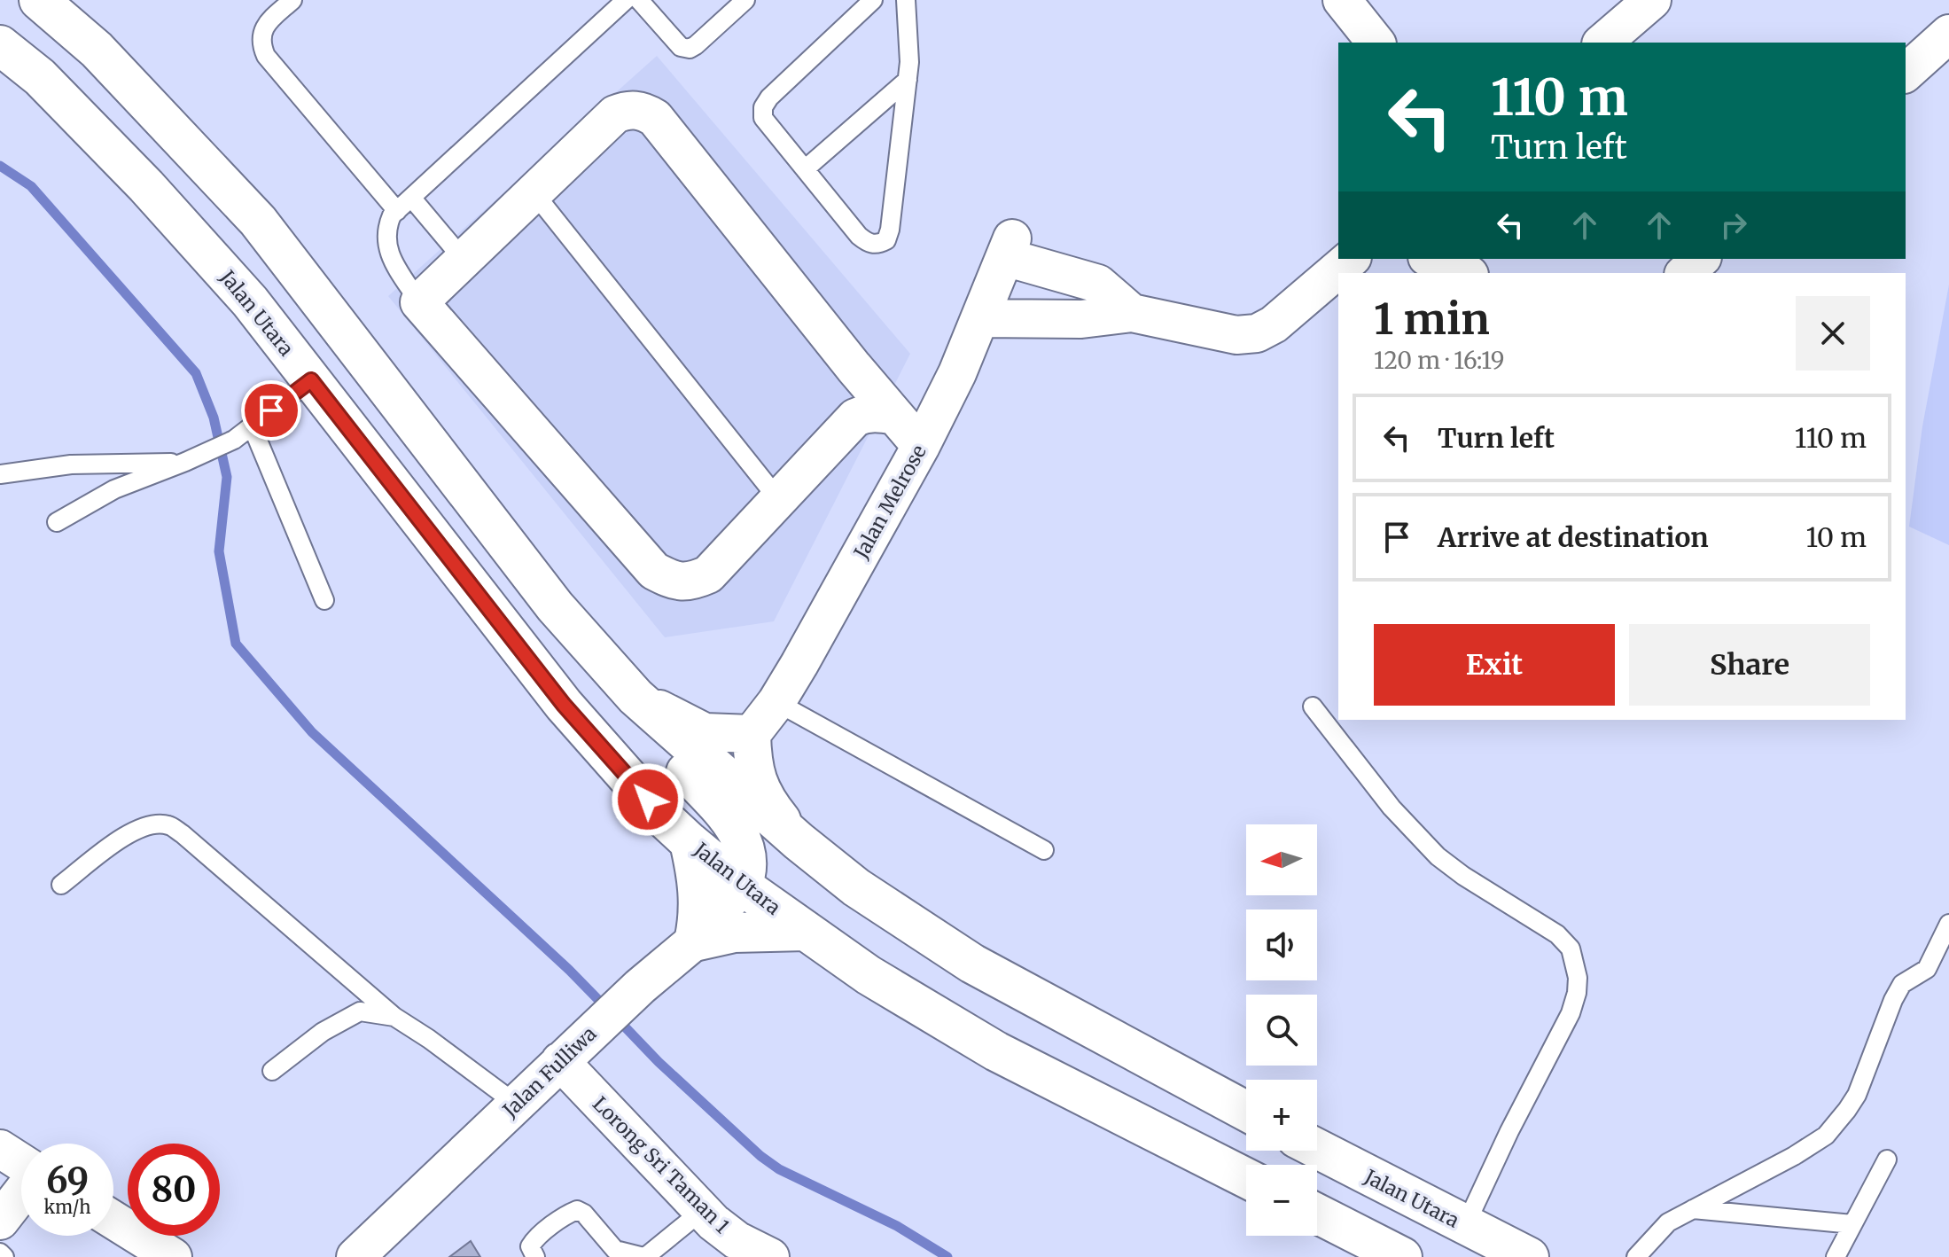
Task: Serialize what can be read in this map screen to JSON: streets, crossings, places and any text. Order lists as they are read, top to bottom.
{
  "streets": {
    "highway": ["Jalan Utara"],
    "street": ["Jalan Melrose", "Jalan Fulliwa", "Lorong Sri Taman 1"]
  },
  "crossings": [
    ["Jalan Utara", "Jalan Fulliwa"],
    ["Jalan Fulliwa", "Lorong Sri Taman 1"]
  ],
  "north": "left",
  "page": {
    "turn": ["110 m", "Turn left"],
    "heading": ["1 min", "120 m · 16:19"],
    "list": [
      {
        "name": "Turn left",
        "value": "110 m"
      },
      {
        "name": "Arrive at destination",
        "value": "10 m"
      }
    ],
    "buttons": ["Exit", "Share"],
    "map_buttons": ["+", "−"],
    "speed": "69 km/h",
    "limit": "80"
  }
}
